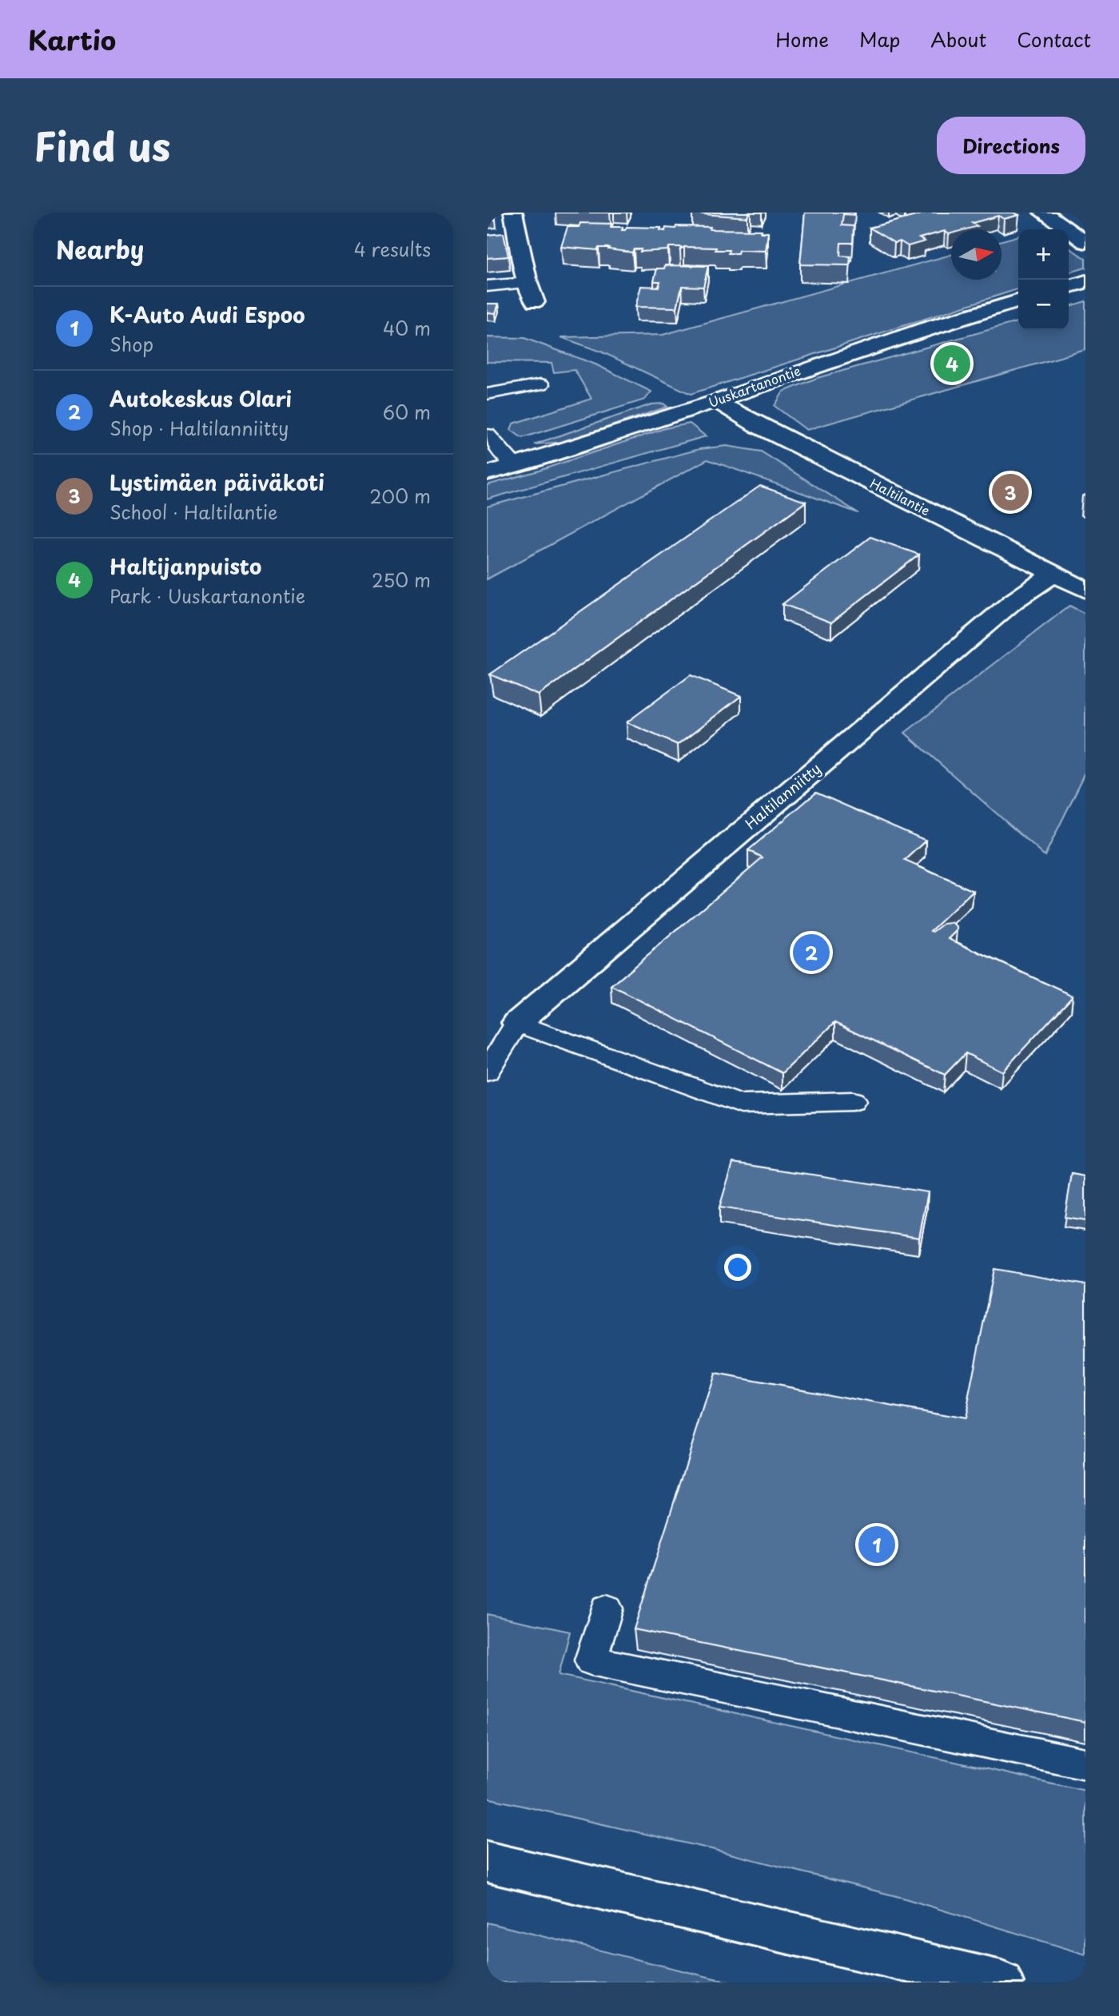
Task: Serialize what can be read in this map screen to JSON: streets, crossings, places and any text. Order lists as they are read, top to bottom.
{
  "streets": {
    "main road": ["Uuskartanontie", "Haltilantie", "Haltilanniitty"]
  },
  "crossings": [
    ["Uuskartanontie", "Haltilantie"],
    ["Haltilantie", "Haltilanniitty"]
  ],
  "north": "right",
  "page": {
    "header": "Kartio",
    "nav": [
      "Home",
      "Map",
      "About",
      "Contact"
    ],
    "title": "Find us",
    "buttons": "Directions",
    "heading": ["Nearby", "4 results"],
    "map_buttons": ["+", "−"],
    "list": [
      {
        "mark": "1",
        "name": "K-Auto Audi Espoo",
        "note": "Shop",
        "value": "40 m"
      },
      {
        "mark": "2",
        "name": "Autokeskus Olari",
        "note": "Shop · Haltilanniitty",
        "value": "60 m"
      },
      {
        "mark": "3",
        "name": "Lystimäen päiväkoti",
        "note": "School · Haltilantie",
        "value": "200 m"
      },
      {
        "mark": "4",
        "name": "Haltijanpuisto",
        "note": "Park · Uuskartanontie",
        "value": "250 m"
      }
    ],
    "pins": [
      "4",
      "3",
      "2",
      "1"
    ]
  }
}
